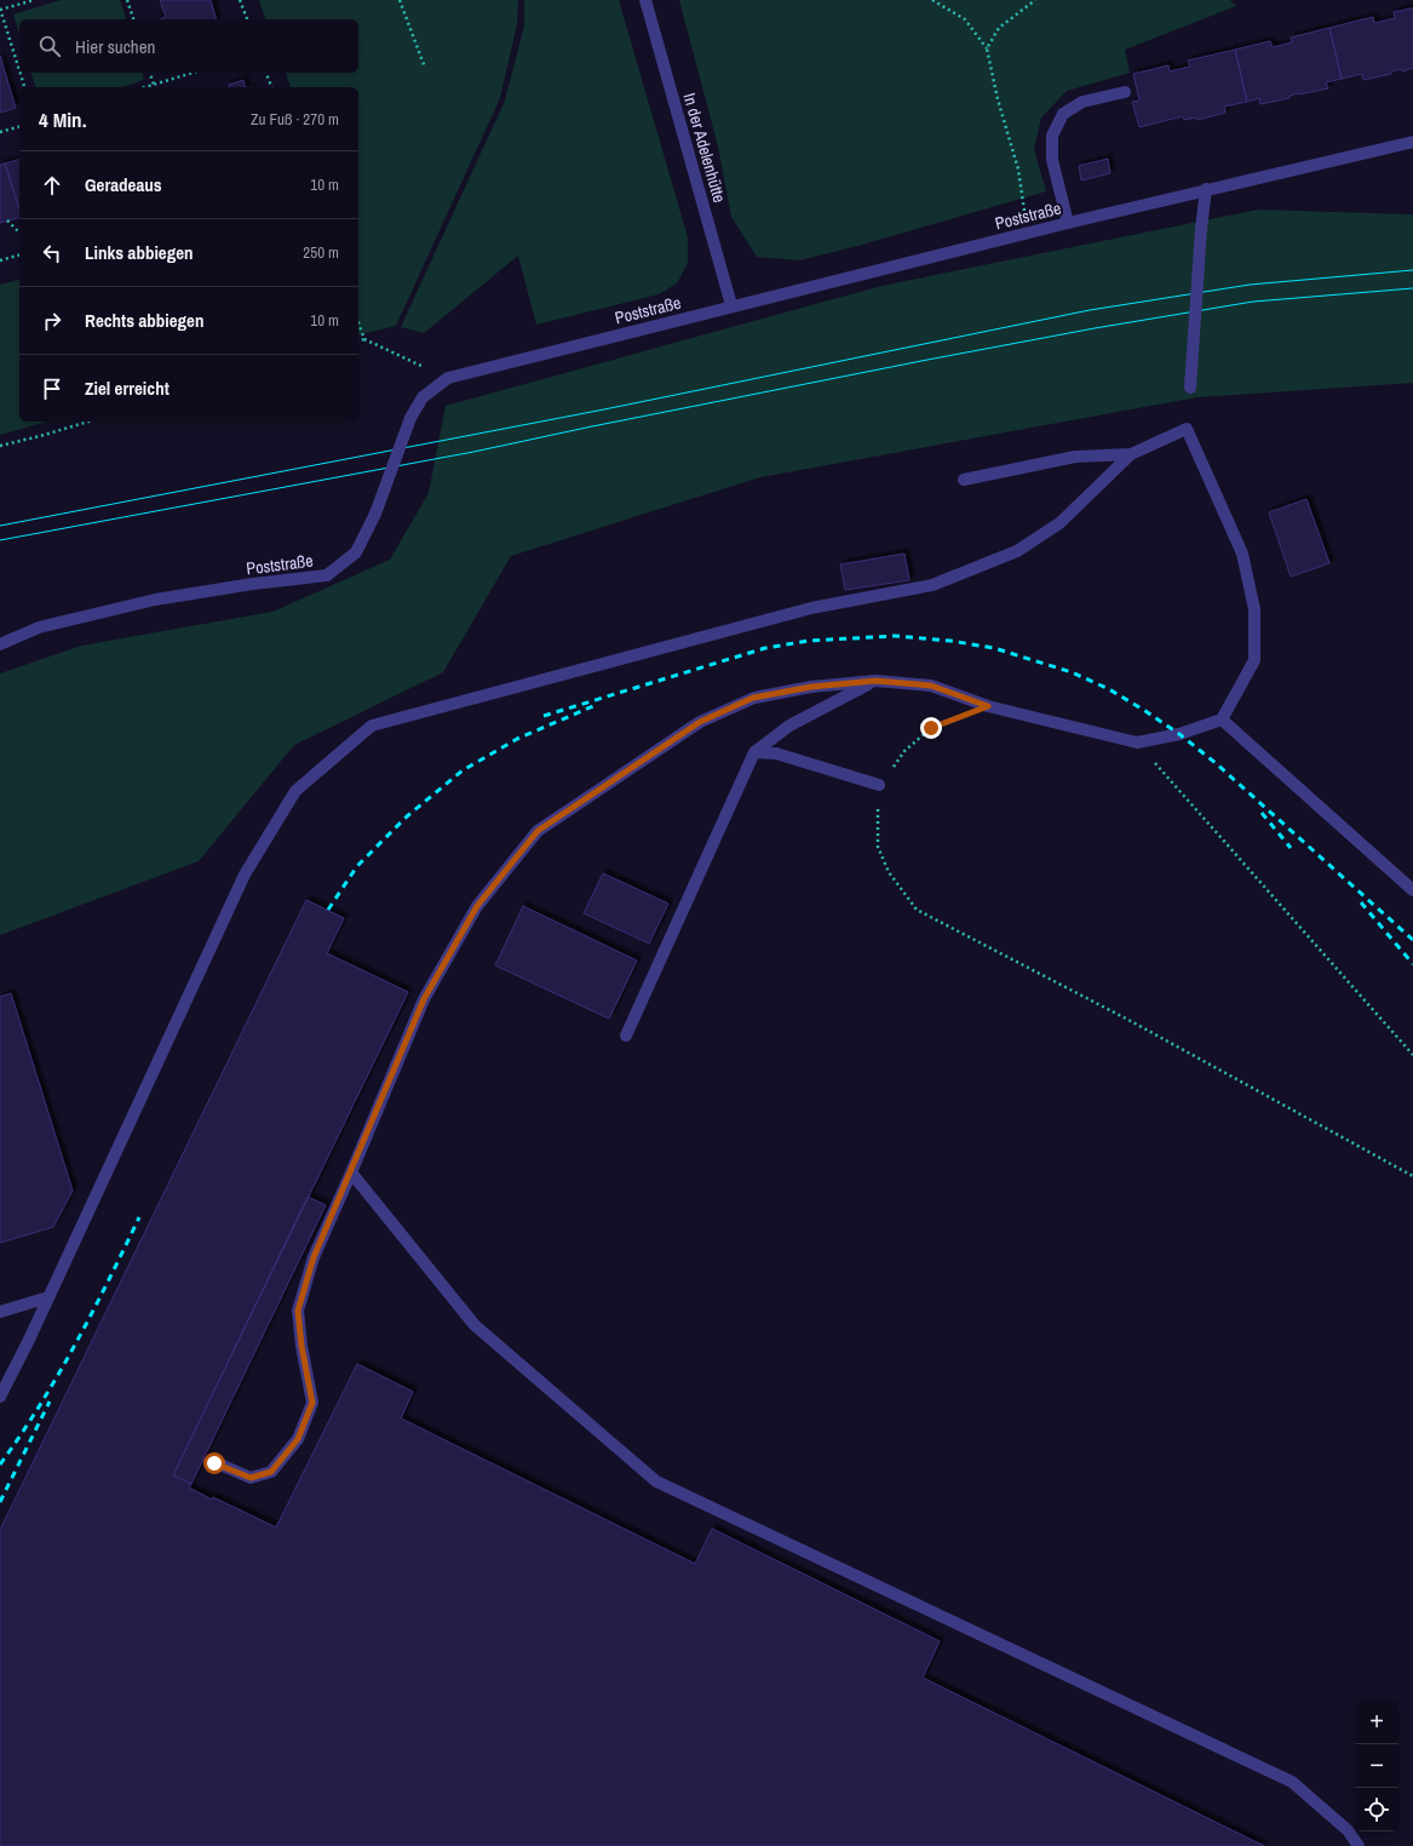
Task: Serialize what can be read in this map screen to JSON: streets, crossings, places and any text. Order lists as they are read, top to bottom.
{
  "streets": {
    "street": ["In der Adelenhütte", "Poststraße"]
  },
  "crossings": [
    ["In der Adelenhütte", "Poststraße"]
  ],
  "page": {
    "search": "Hier suchen",
    "heading": ["4 Min.", "Zu Fuß · 270 m"],
    "list": [
      ["Geradeaus", "10 m"],
      ["Links abbiegen", "250 m"],
      ["Rechts abbiegen", "10 m"],
      "Ziel erreicht"
    ],
    "map_buttons": ["+", "−"]
  }
}
